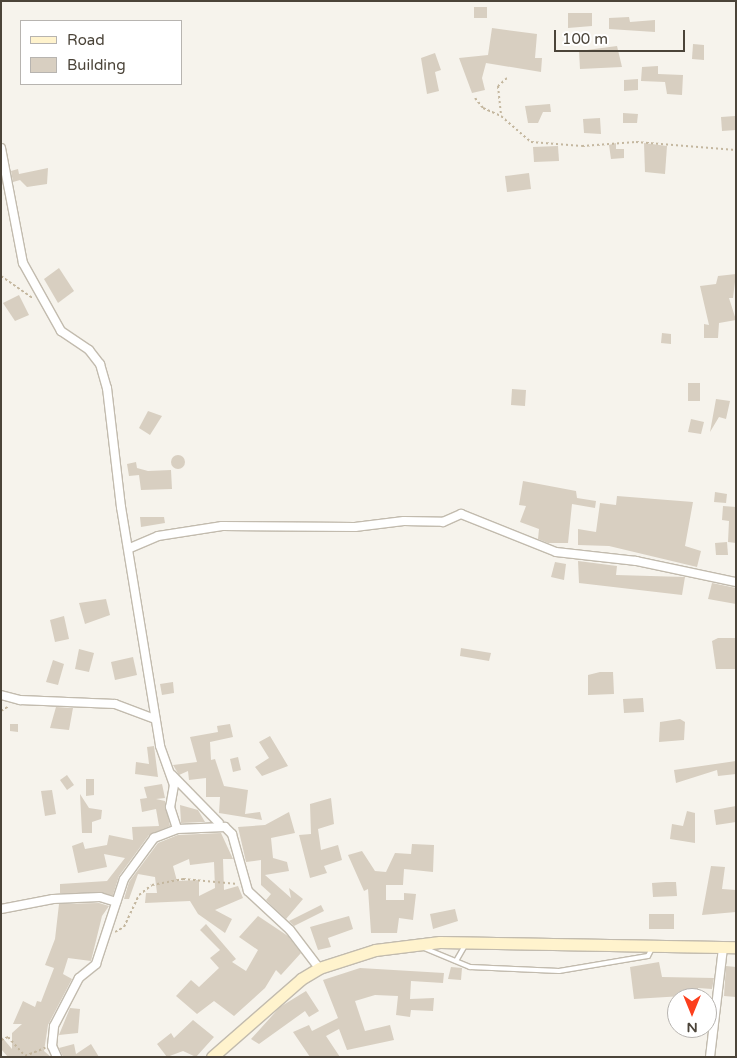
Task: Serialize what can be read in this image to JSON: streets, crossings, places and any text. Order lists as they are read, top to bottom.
{
  "legend": ["Road", "Building"],
  "scale_bar": "100 m",
  "north": "bottom"
}
